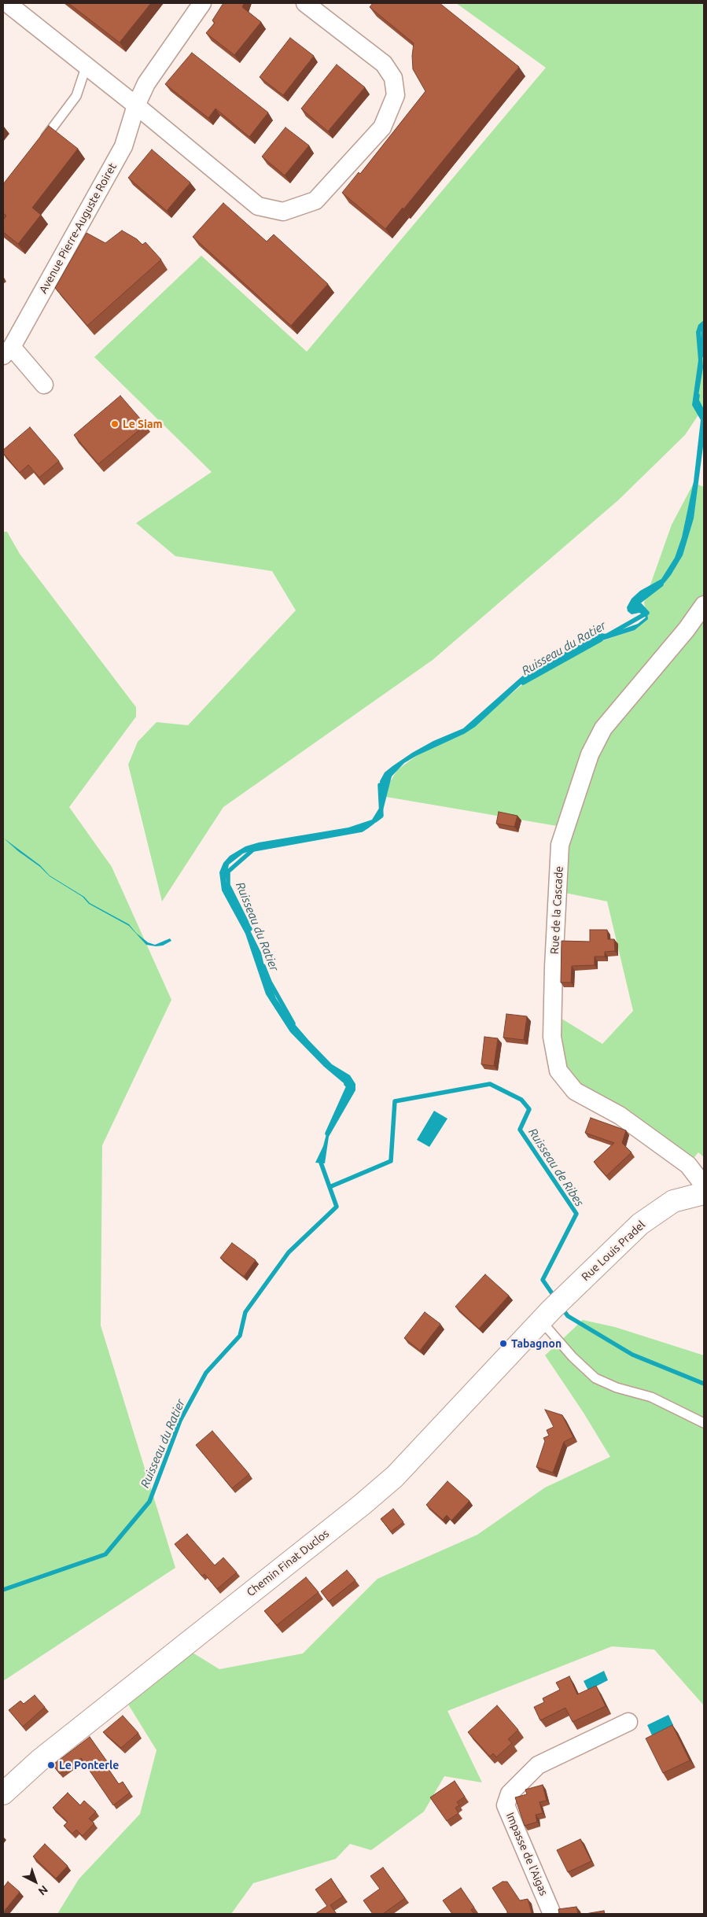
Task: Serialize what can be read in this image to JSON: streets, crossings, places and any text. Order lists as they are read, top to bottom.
{
  "streets": {
    "main road": ["Rue Louis Pradel", "Chemin Finat Duclos"],
    "street": ["Avenue Pierre-Auguste Roiret", "Rue de la Cascade", "Impasse de l'Aigas"]
  },
  "crossings": [
    ["Rue Louis Pradel", "Chemin Finat Duclos"]
  ],
  "water": ["Ruisseau du Ratier", "Ruisseau de Ribes"],
  "places": ["Le Siam", "Tabagnon", "Le Ponterle"],
  "north": "bottom right"
}
